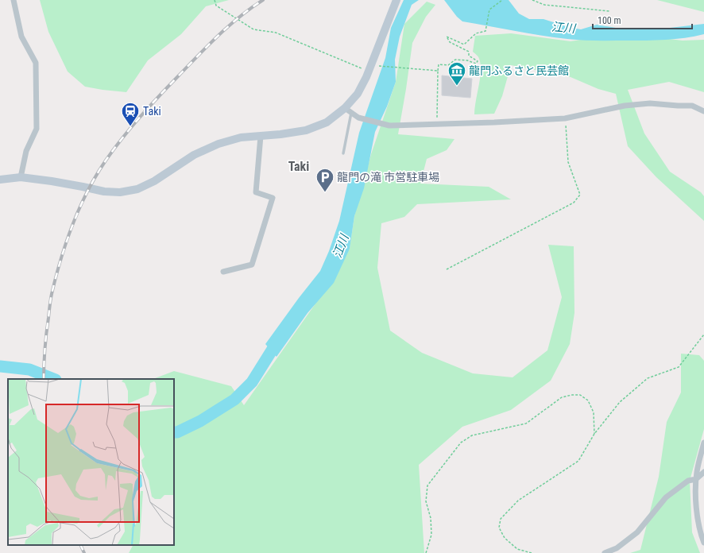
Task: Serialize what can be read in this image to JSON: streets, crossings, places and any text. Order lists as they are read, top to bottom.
{
  "districts": ["Taki"],
  "water": ["江川"],
  "places": {
    "museum": ["龍門ふるさと民芸館"],
    "station": ["Taki"],
    "parking": ["龍門の滝 市営駐車場"]
  },
  "scale_bar": "100 m"
}
